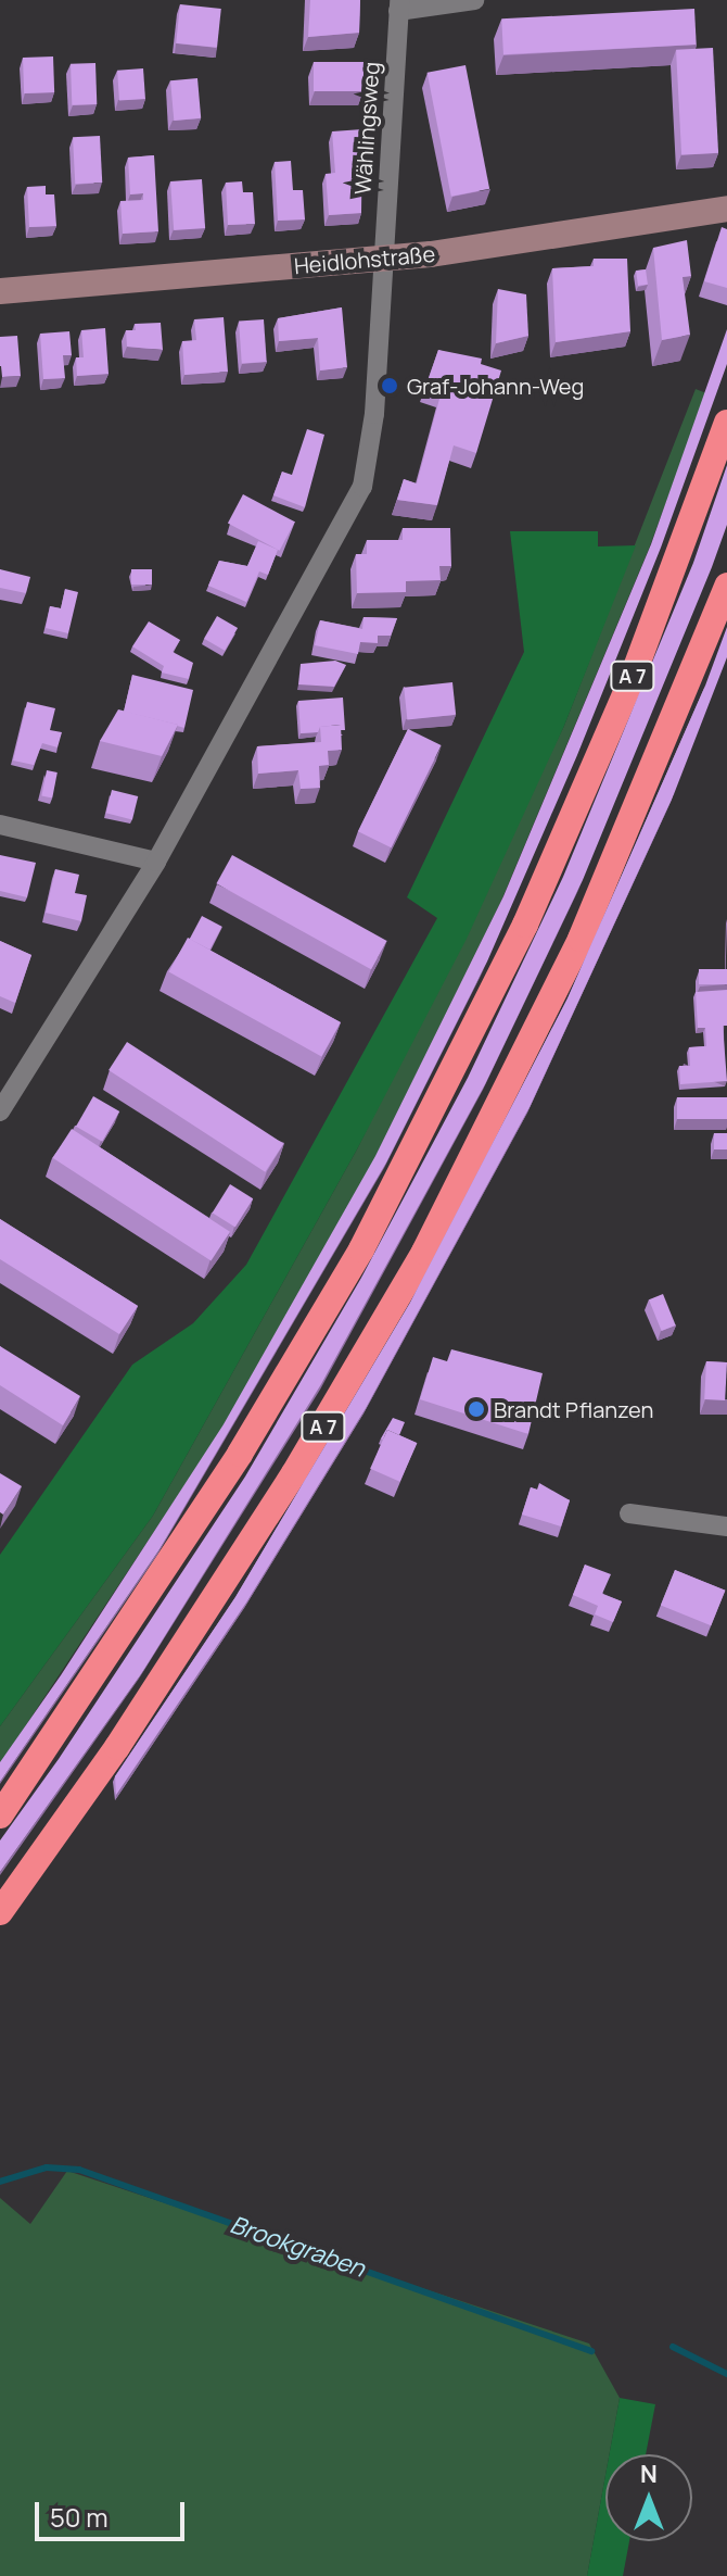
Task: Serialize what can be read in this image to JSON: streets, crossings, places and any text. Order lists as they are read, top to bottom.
{
  "streets": {
    "highway": ["A 7"],
    "main road": ["Heidlohstraße"],
    "street": ["Wählingsweg"]
  },
  "crossings": [
    ["Wählingsweg", "Heidlohstraße"]
  ],
  "water": ["Brookgraben"],
  "places": ["Graf-Johann-Weg", "Brandt Pflanzen"],
  "scale_bar": "50 m",
  "north": "top"
}
